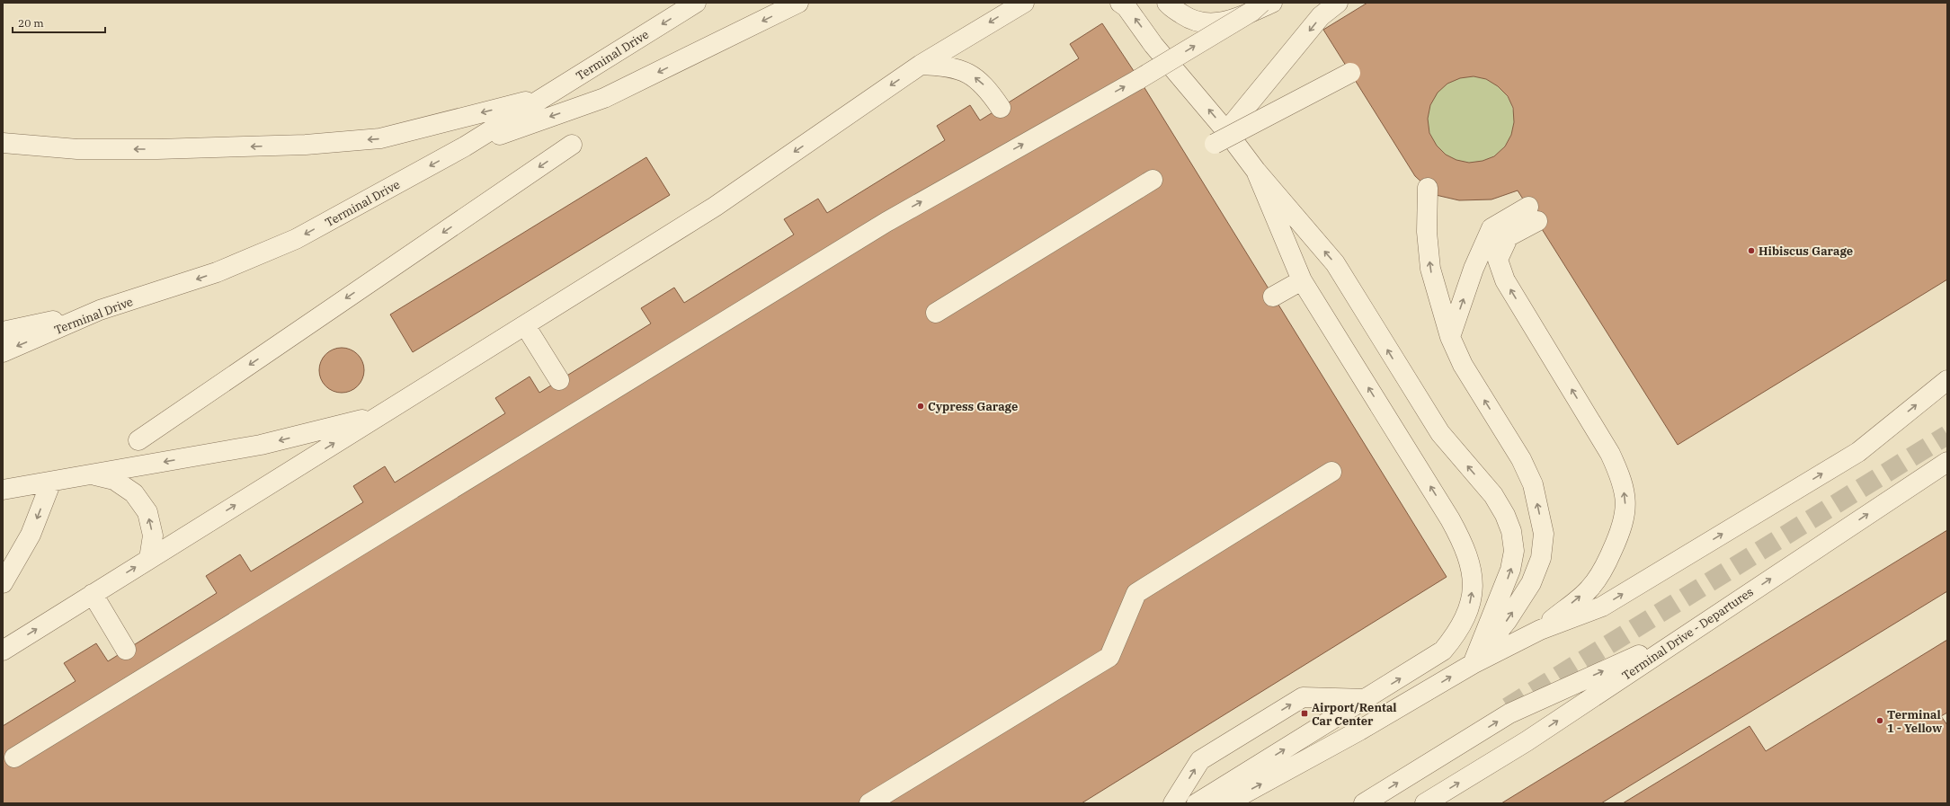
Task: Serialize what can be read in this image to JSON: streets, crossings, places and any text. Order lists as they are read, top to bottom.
{
  "streets": {
    "street": ["Terminal Drive", "Terminal Drive - Departures"]
  },
  "places": {
    "other": ["Hibiscus Garage", "Cypress Garage", "Terminal 1 - Yellow"],
    "transit": ["Airport/Rental Car Center"]
  },
  "scale_bar": "20 m"
}
